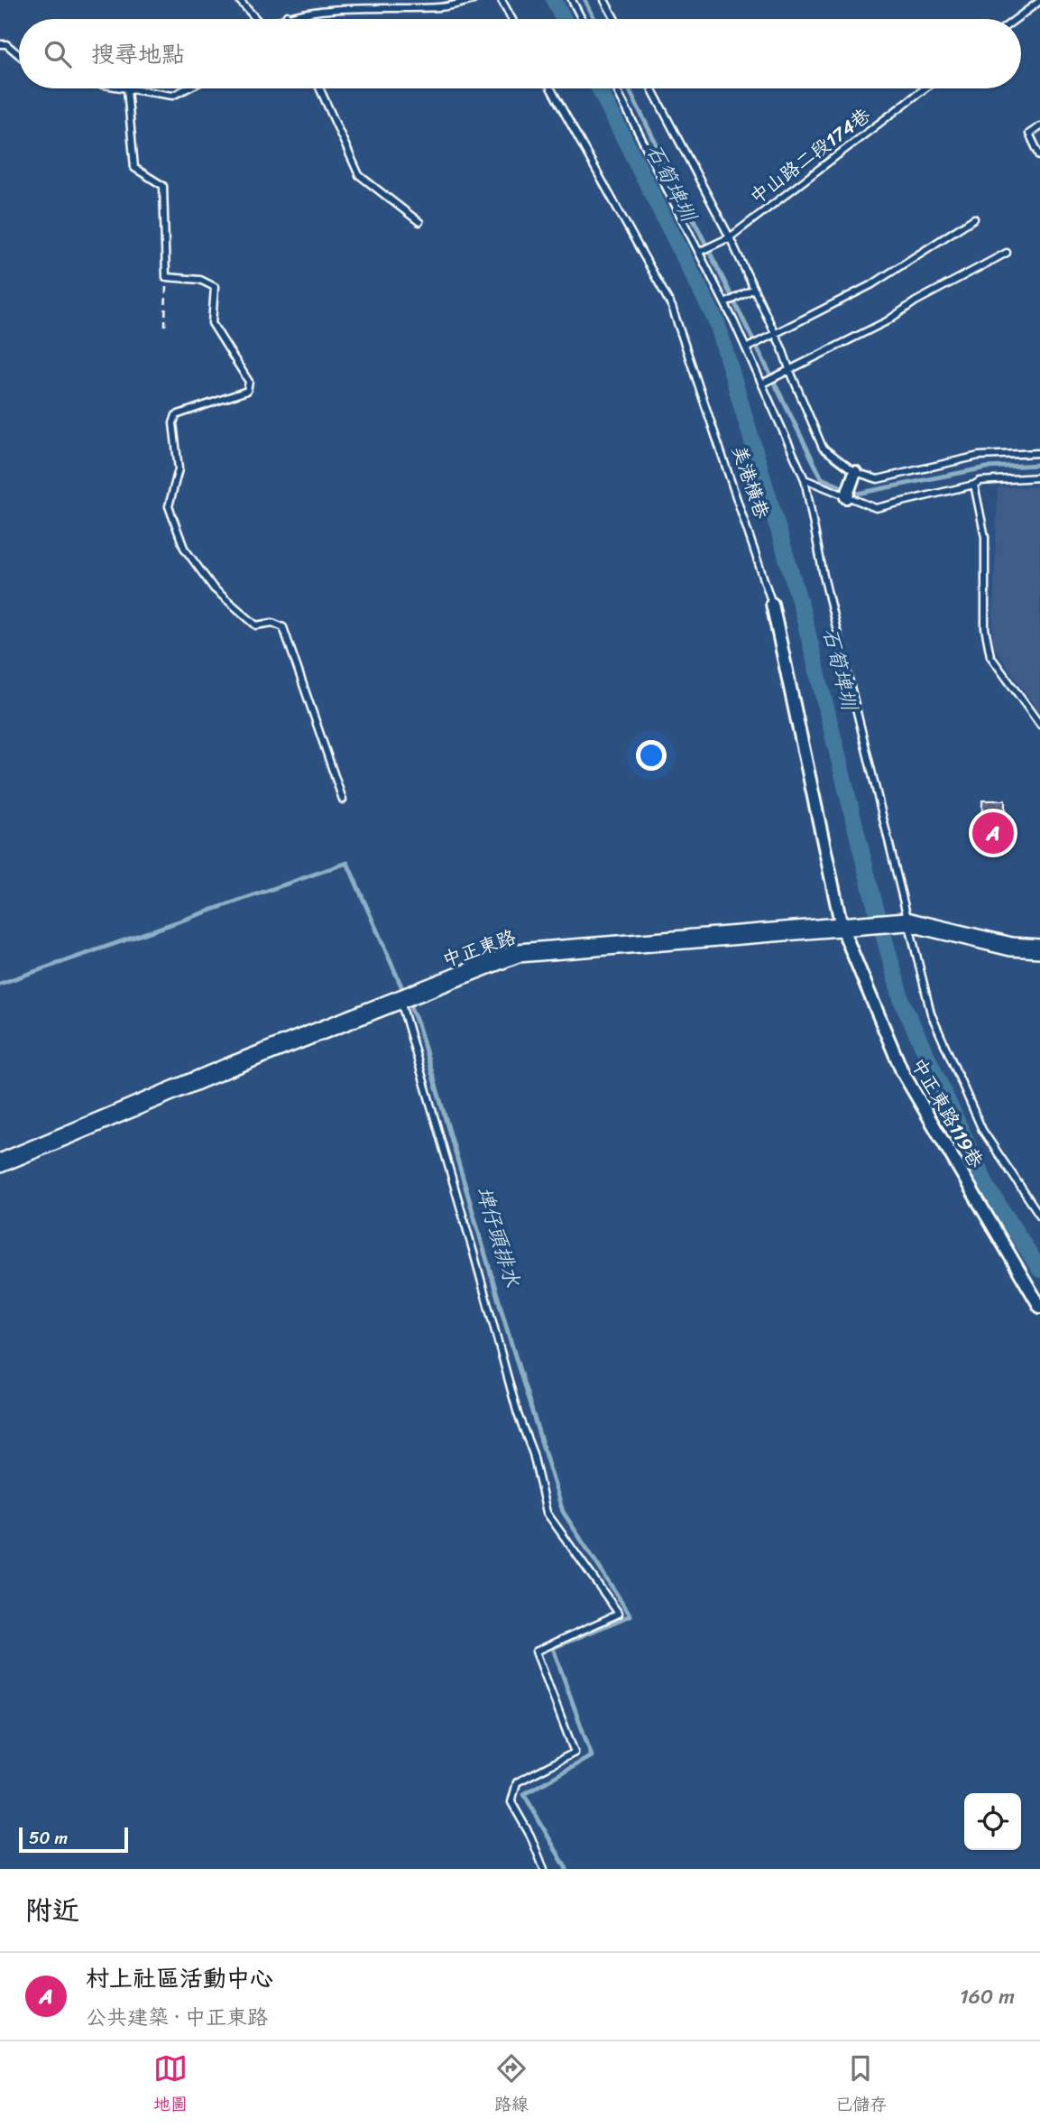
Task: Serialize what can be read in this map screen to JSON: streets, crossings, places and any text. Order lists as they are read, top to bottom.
{
  "streets": {
    "main road": ["中正東路"],
    "street": ["美港橫巷", "中正東路119巷"],
    "lane": ["中山路二段174巷"]
  },
  "crossings": [
    ["美港橫巷", "中正東路"],
    ["美港橫巷", "中正東路119巷"],
    ["中正東路", "中正東路119巷"]
  ],
  "water": ["石筍埤圳", "埤仔頭排水"],
  "scale_bar": "50 m",
  "page": {
    "search": "搜尋地點",
    "pins": "A",
    "scale": "50 m",
    "heading": "附近",
    "list": [
      {
        "mark": "A",
        "name": "村上社區活動中心",
        "note": "公共建築 · 中正東路",
        "value": "160 m"
      }
    ],
    "nav": ["地圖", "路線", "已儲存"]
  }
}
